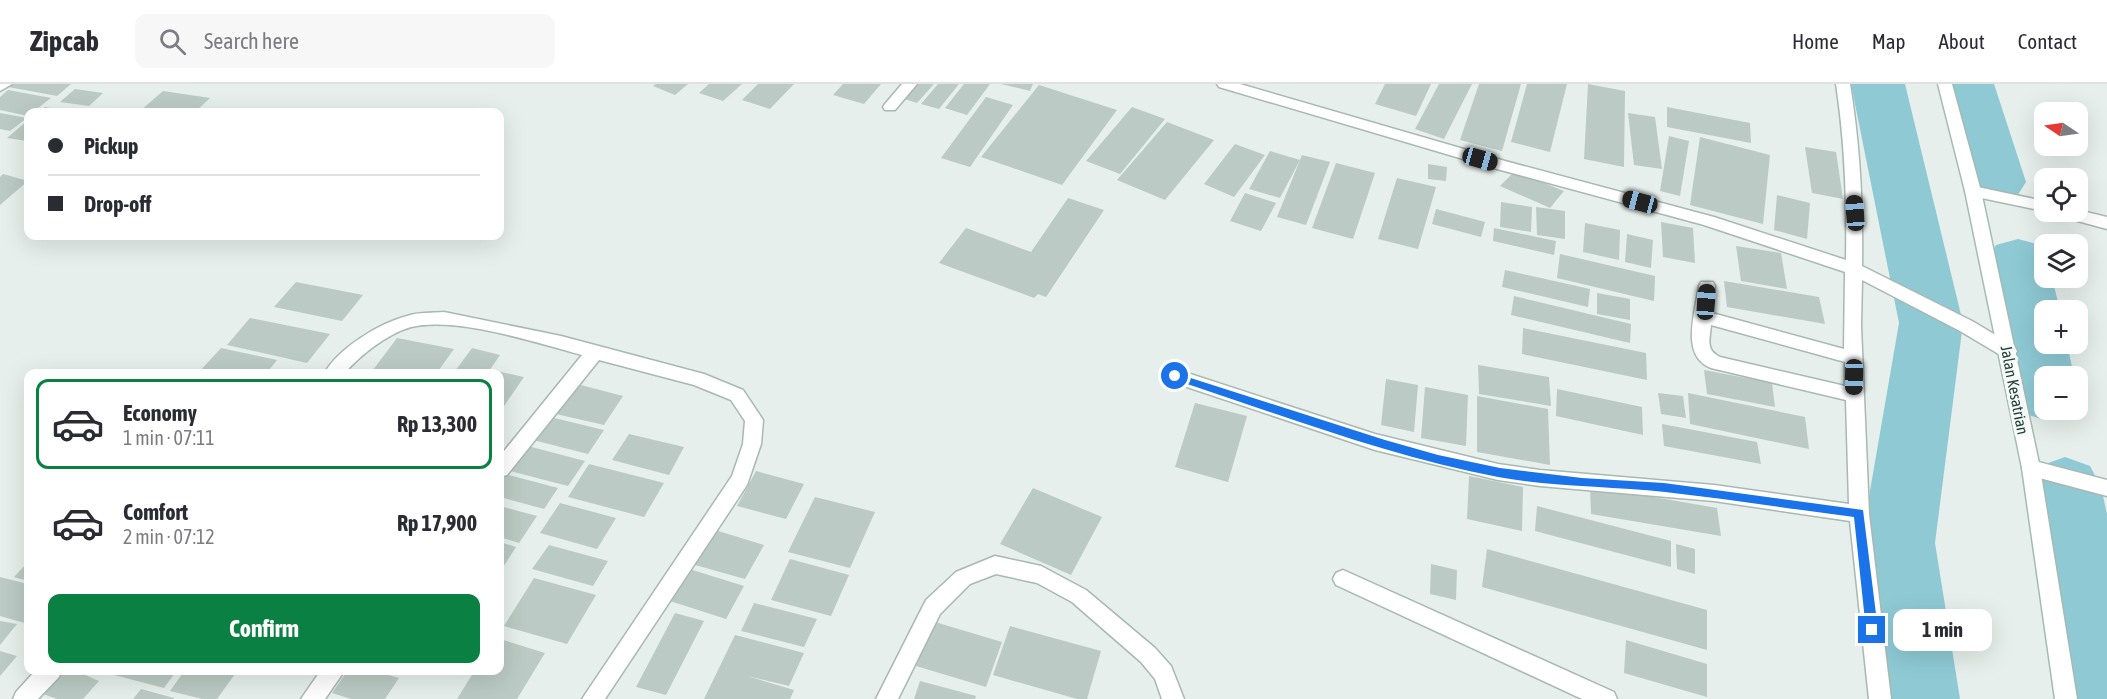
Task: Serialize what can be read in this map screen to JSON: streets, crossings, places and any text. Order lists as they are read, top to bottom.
{
  "streets": {
    "street": ["Jalan Kesatrian"]
  },
  "north": "left",
  "page": {
    "header": "Zipcab",
    "search": "Search here",
    "nav": [
      "Home",
      "Map",
      "About",
      "Contact"
    ],
    "map_buttons": ["+", "−"],
    "banner": ["Pickup", "Drop-off"],
    "list": [
      {
        "name": "Economy",
        "note": "1 min · 07:11",
        "value": "Rp 13,300"
      },
      {
        "name": "Comfort",
        "note": "2 min · 07:12",
        "value": "Rp 17,900"
      }
    ],
    "buttons": "Confirm",
    "bubble": "1 min"
  }
}
